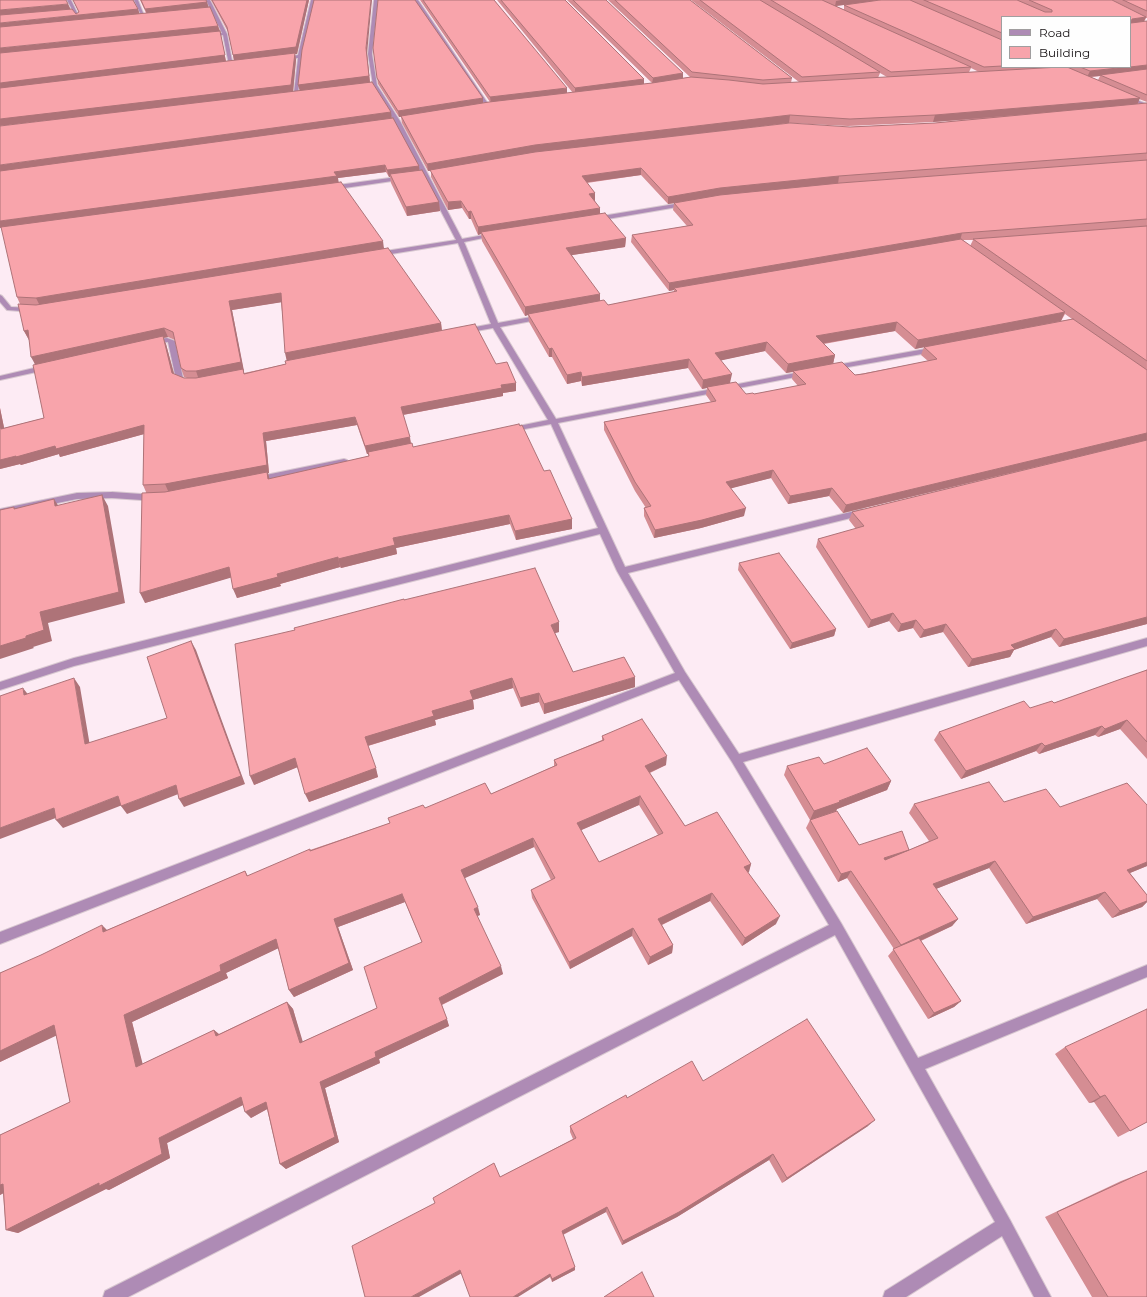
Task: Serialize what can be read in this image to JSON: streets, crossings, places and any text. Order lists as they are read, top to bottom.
{
  "legend": ["Road", "Building"]
}
